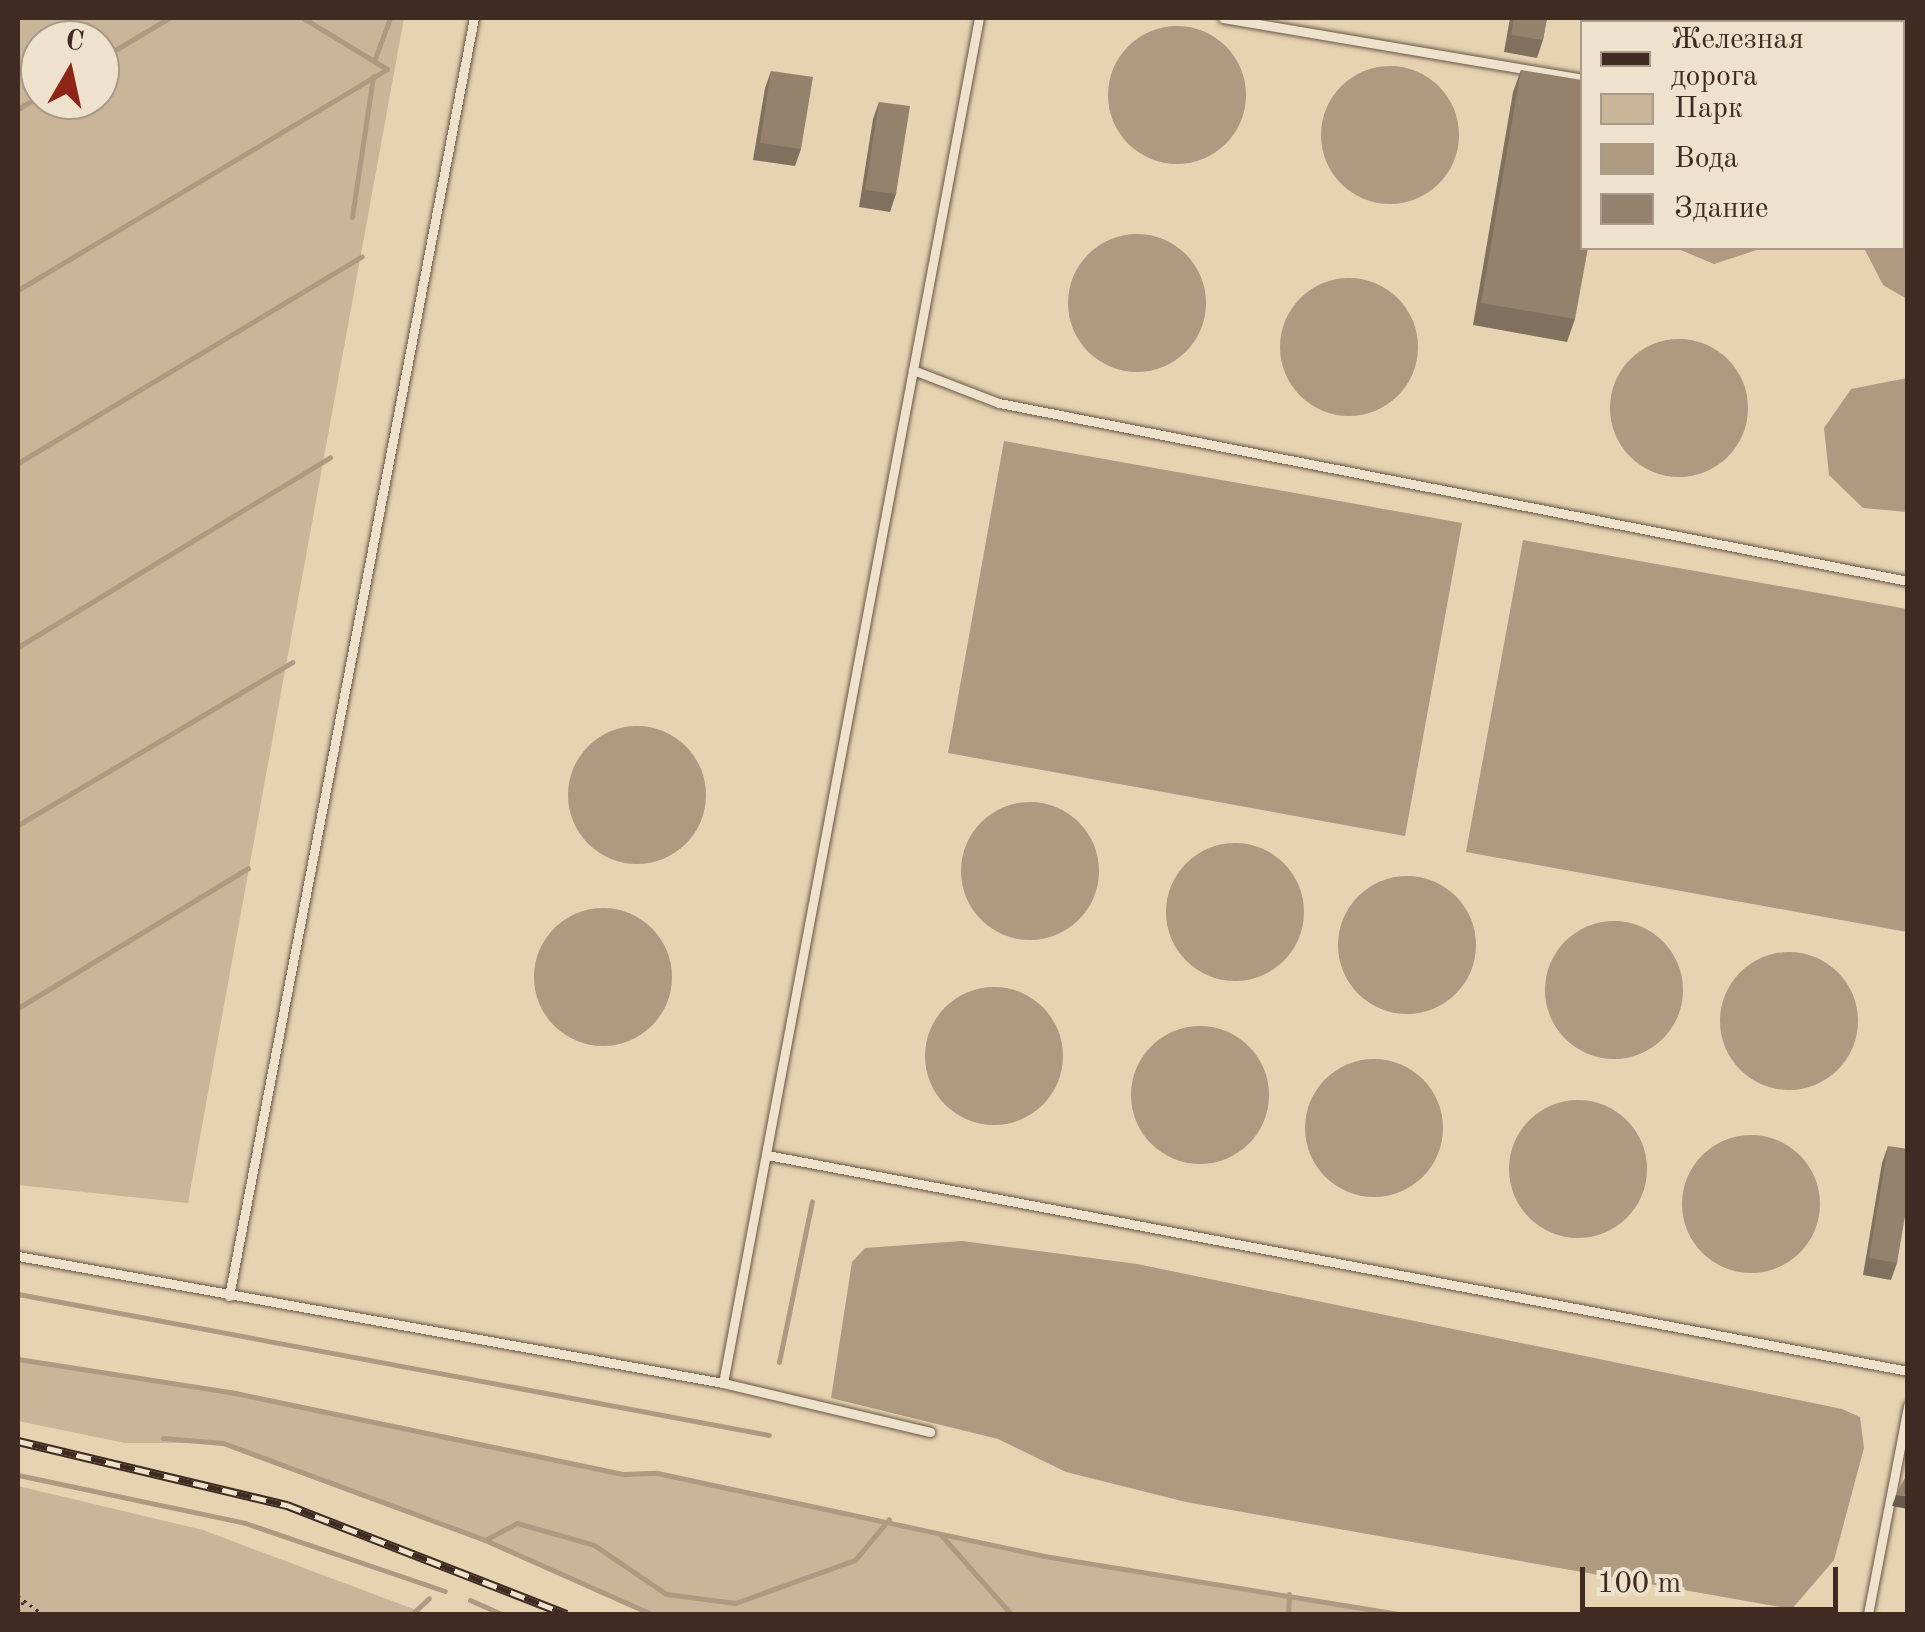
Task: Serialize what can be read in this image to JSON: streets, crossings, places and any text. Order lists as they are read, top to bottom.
{
  "legend": [
    "Железная дорога",
    "Парк",
    "Вода",
    "Здание"
  ],
  "scale_bar": "100 m",
  "north": "top"
}
